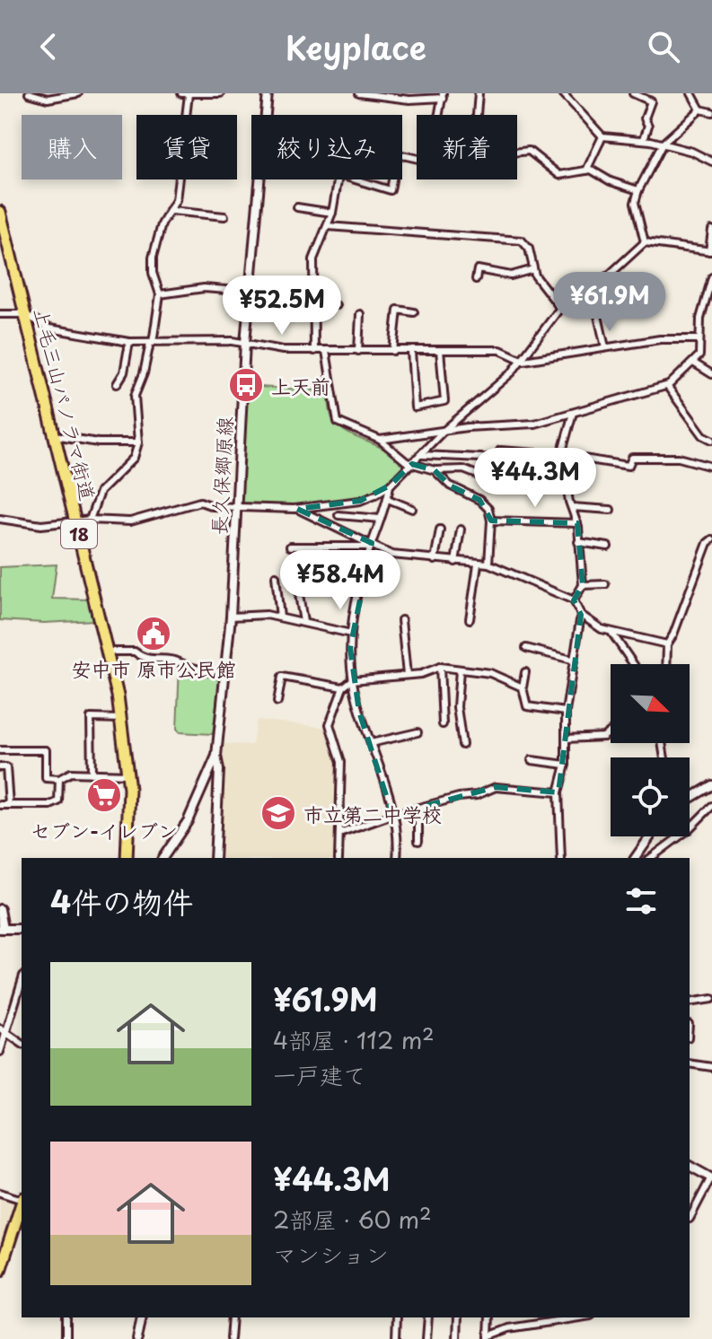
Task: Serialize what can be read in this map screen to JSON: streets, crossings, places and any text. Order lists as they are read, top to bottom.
{
  "streets": {
    "highway": ["上毛三山パノラマ街道", "18"],
    "main road": ["長久保郷原線"]
  },
  "places": {
    "bus stop": ["上天前"],
    "public building": ["安中市 原市公民館"],
    "supermarket": ["セブン-イレブン"],
    "school or university": ["市立第二中学校"]
  },
  "north": "bottom right",
  "page": {
    "header": "Keyplace",
    "chip": [
      "購入",
      "賃貸",
      "絞り込み",
      "新着"
    ],
    "price": [
      "¥61.9M",
      "¥52.5M",
      "¥44.3M",
      "¥58.4M"
    ],
    "heading": "4件の物件",
    "list": [
      {
        "name": "¥61.9M",
        "note": "4部屋 · 112 m² · 一戸建て"
      },
      {
        "name": "¥44.3M",
        "note": "2部屋 · 60 m² · マンション"
      }
    ]
  }
}
